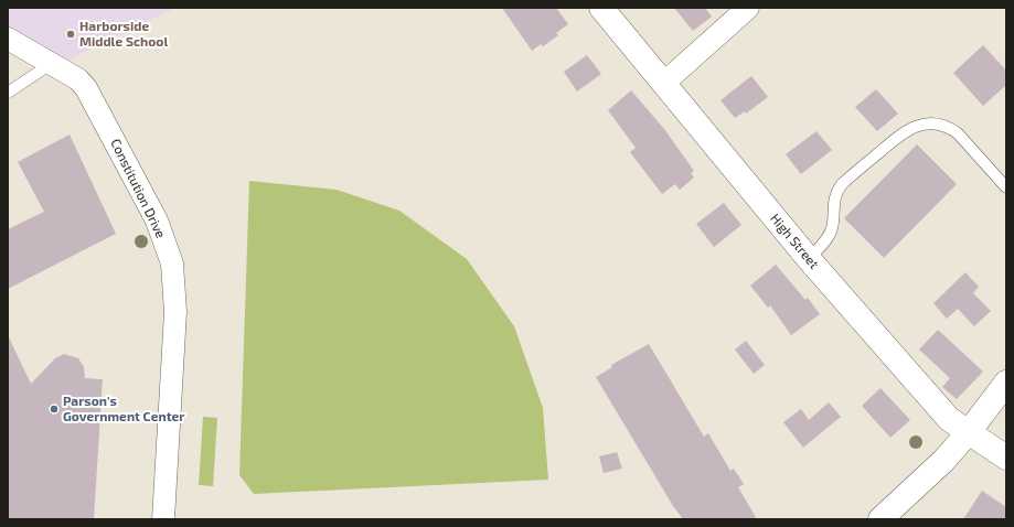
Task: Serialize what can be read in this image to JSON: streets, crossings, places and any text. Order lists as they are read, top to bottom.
{
  "streets": {
    "main road": ["High Street"],
    "street": ["Constitution Drive"]
  },
  "places": ["Harborside Middle School", "Parson's Government Center"]
}
